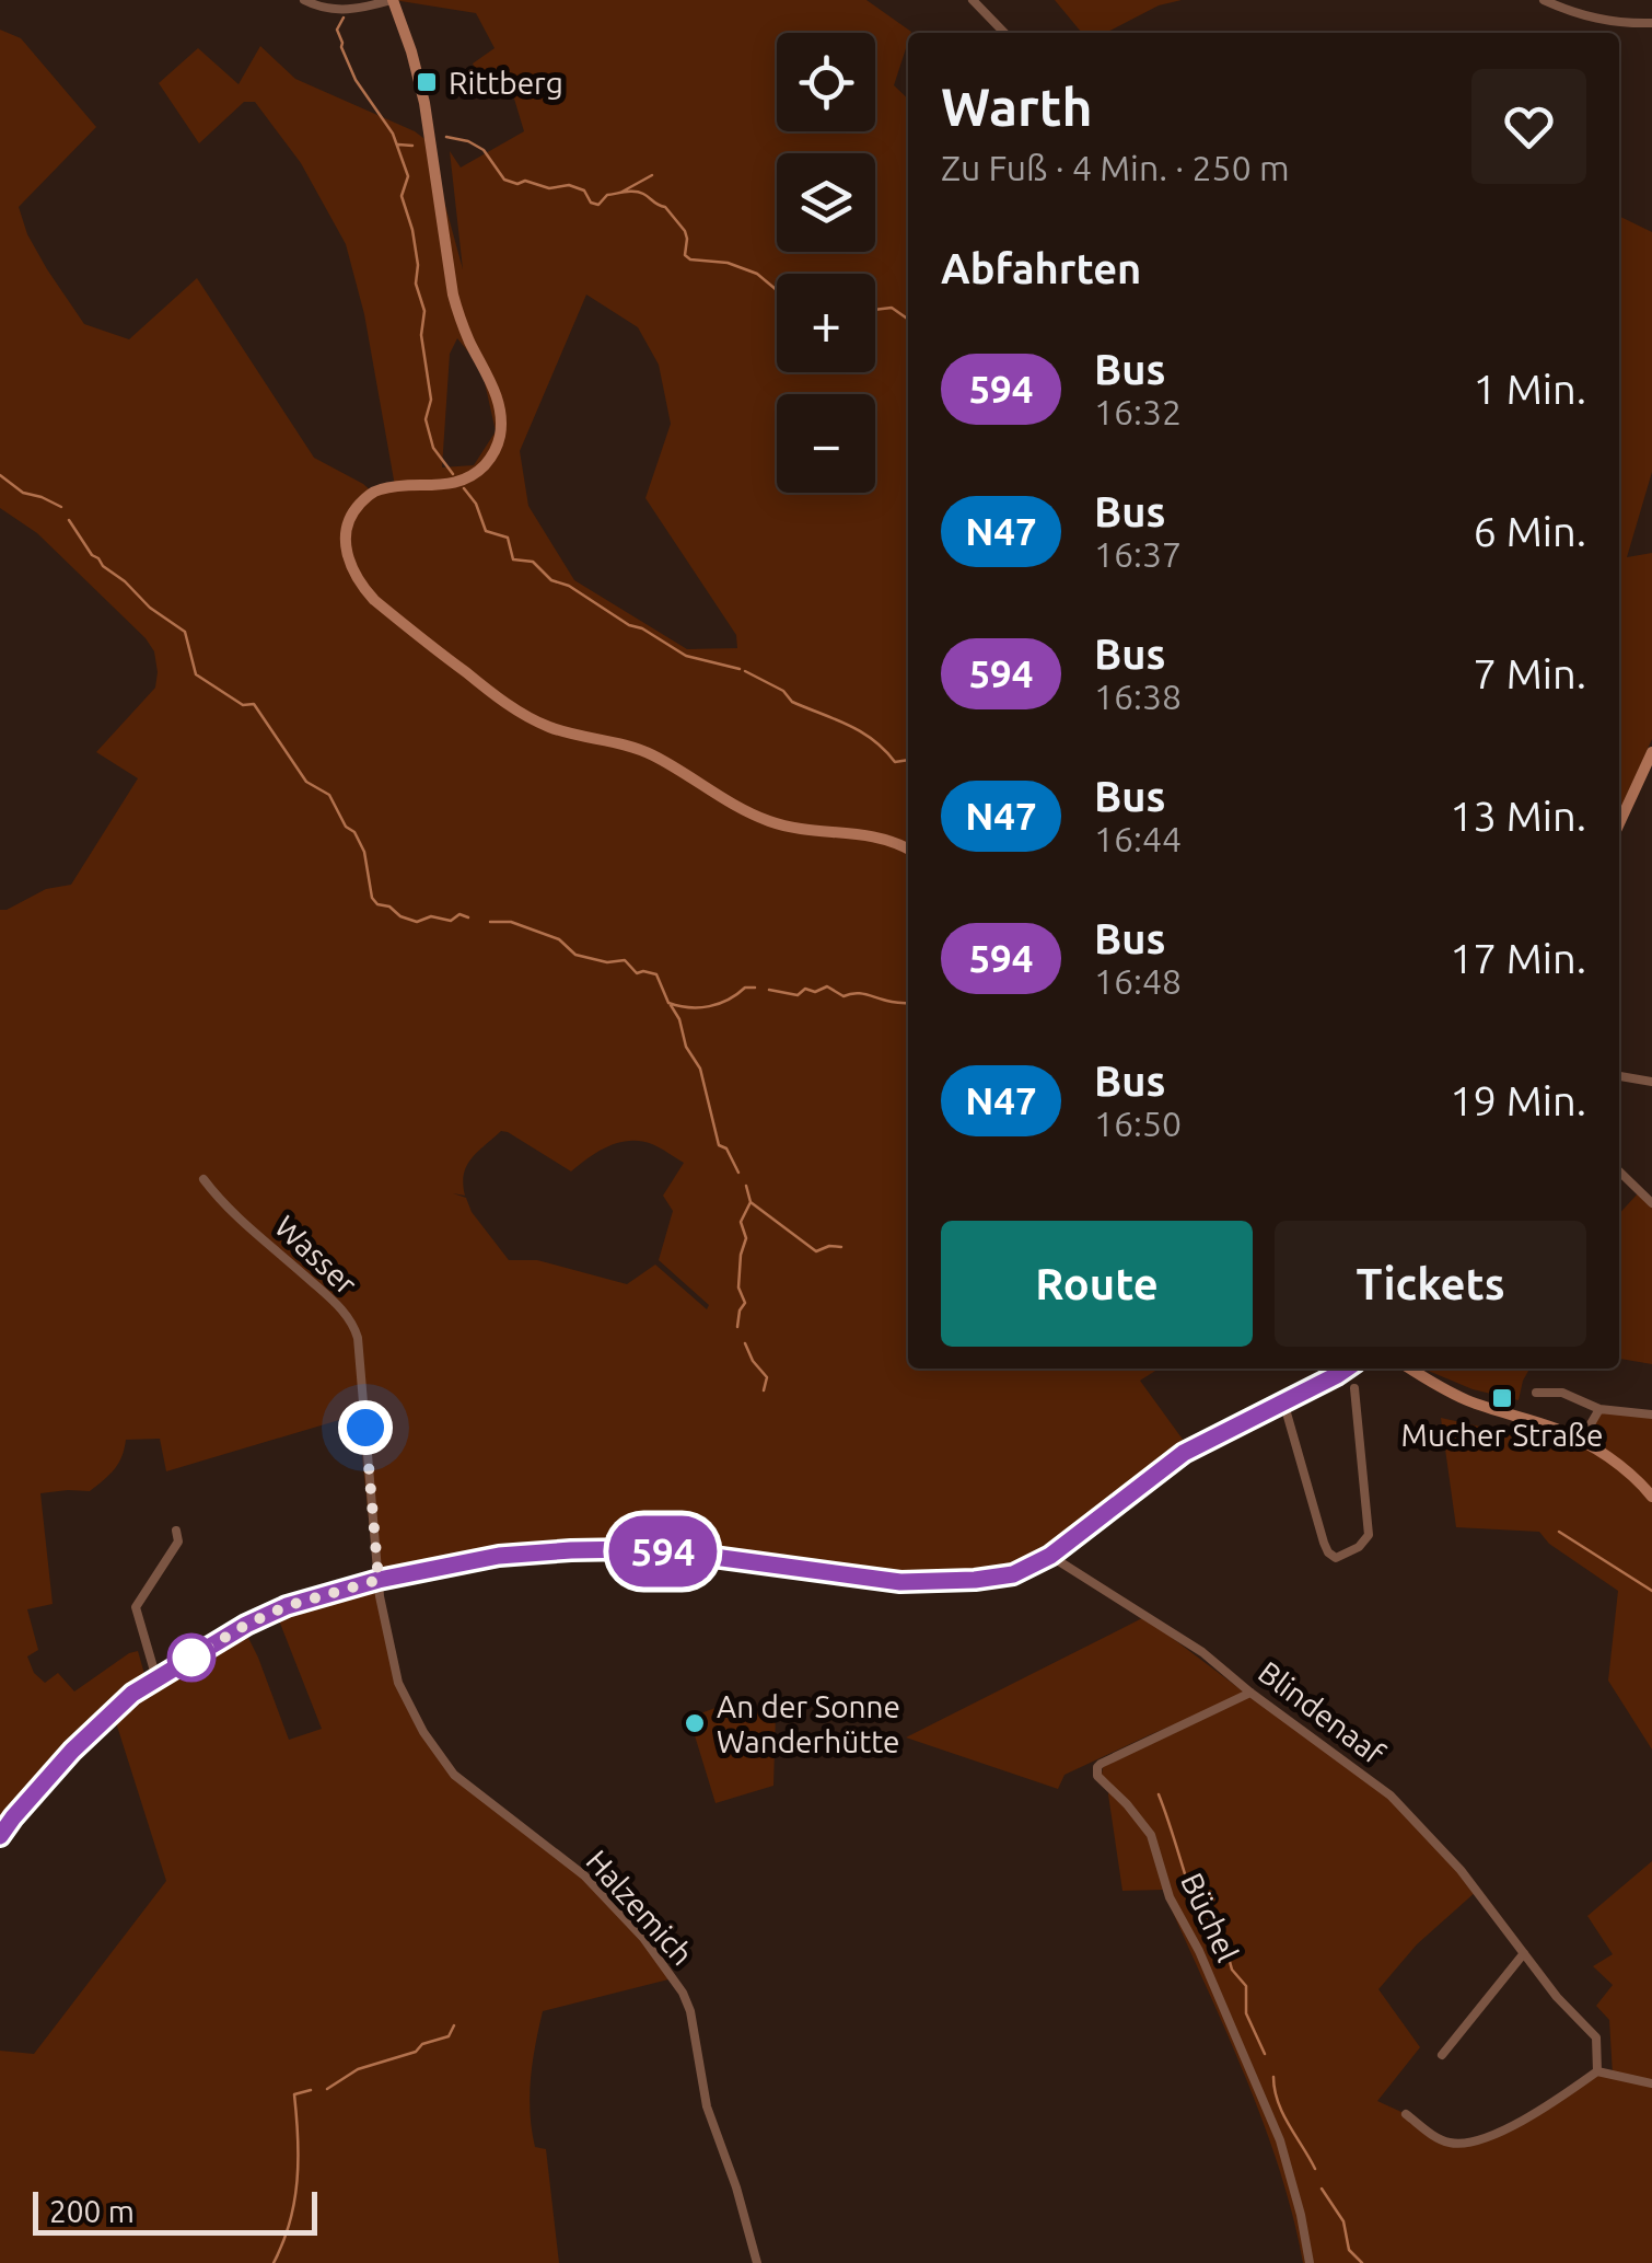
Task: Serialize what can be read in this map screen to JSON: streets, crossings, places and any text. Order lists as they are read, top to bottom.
{
  "streets": {
    "street": [
      "Wasser",
      "Blindenaaf",
      "Halzemich",
      "Büchel"
    ]
  },
  "crossings": [
    ["Wasser", "Halzemich"],
    ["Blindenaaf", "Büchel"]
  ],
  "places": {
    "transit": ["Rittberg", "Mucher Straße"],
    "other": ["An der Sonne Wanderhütte"]
  },
  "lines": ["bus line 594"],
  "scale_bar": "200 m",
  "page": {
    "on_map": "594",
    "map_buttons": ["+", "−"],
    "heading": [
      ["Warth", "Zu Fuß · 4 Min. · 250 m"],
      "Abfahrten"
    ],
    "list": [
      {
        "mark": "594",
        "name": "Bus",
        "note": "16:32",
        "value": "1 Min."
      },
      {
        "mark": "N47",
        "name": "Bus",
        "note": "16:37",
        "value": "6 Min."
      },
      {
        "mark": "594",
        "name": "Bus",
        "note": "16:38",
        "value": "7 Min."
      },
      {
        "mark": "N47",
        "name": "Bus",
        "note": "16:44",
        "value": "13 Min."
      },
      {
        "mark": "594",
        "name": "Bus",
        "note": "16:48",
        "value": "17 Min."
      },
      {
        "mark": "N47",
        "name": "Bus",
        "note": "16:50",
        "value": "19 Min."
      }
    ],
    "buttons": ["Route", "Tickets"],
    "scale": "200 m"
  }
}
